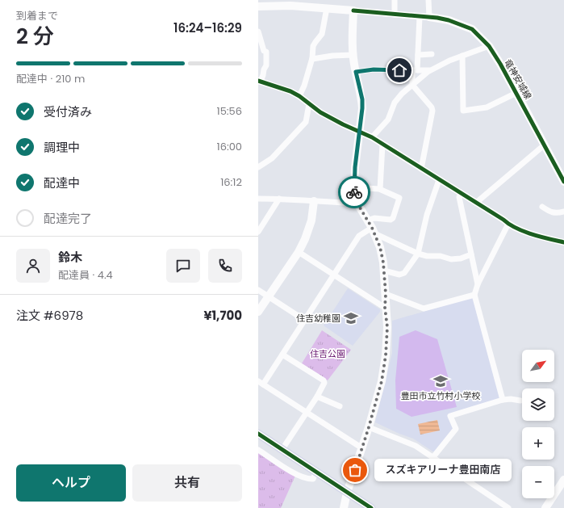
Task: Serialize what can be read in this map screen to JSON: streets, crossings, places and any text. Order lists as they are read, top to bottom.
{
  "streets": {
    "main road": ["竜神安城線"]
  },
  "parks": ["住吉公園"],
  "places": {
    "school or university": ["住吉幼稚園", "豊田市立竹村小学校"],
    "other": ["スズキアリーナ豊田南店"]
  },
  "north": "top right",
  "page": {
    "heading": ["2 分", "到着まで", "16:24–16:29"],
    "panel": [
      "鈴木",
      "配達員 · 4.4",
      "注文 #6978",
      "¥1,700"
    ],
    "bar": "配達中 · 210 m",
    "list": [
      ["受付済み", "15:56"],
      ["調理中", "16:00"],
      ["配達中", "16:12"],
      "配達完了"
    ],
    "map_buttons": ["+", "−"],
    "buttons": ["ヘルプ", "共有"],
    "bubble": "スズキアリーナ豊田南店"
  }
}
